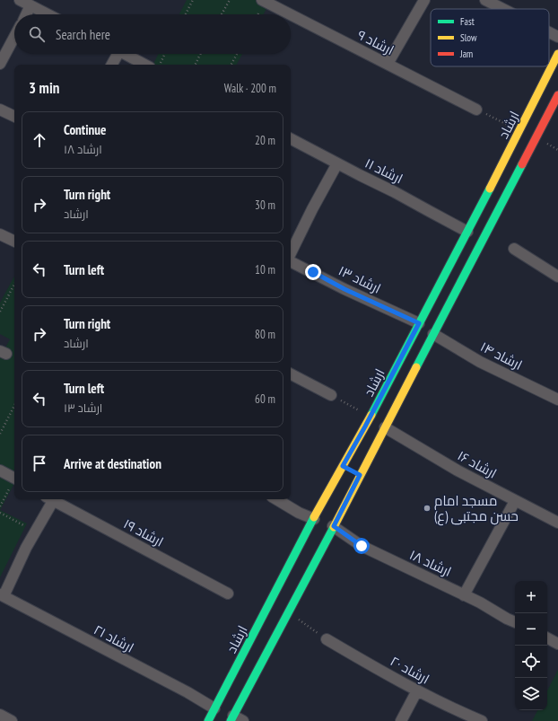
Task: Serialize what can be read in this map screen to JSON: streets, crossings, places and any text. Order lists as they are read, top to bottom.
{
  "streets": {
    "street": [
      "ارشاد ۹",
      "ارشاد",
      "ارشاد ۱۱",
      "ارشاد ۱۳",
      "ارشاد ۱۴",
      "ارشاد ۱۶",
      "ارشاد ۱۹",
      "ارشاد ۱۸",
      "ارشاد ۲۱",
      "ارشاد ۲۰"
    ]
  },
  "crossings": [
    ["ارشاد", "ارشاد ۱۱"],
    ["ارشاد", "ارشاد ۱۳"],
    ["ارشاد", "ارشاد ۱۴"],
    ["ارشاد", "ارشاد ۱۶"],
    ["ارشاد", "ارشاد ۱۸"],
    ["ارشاد", "ارشاد ۲۱"]
  ],
  "places": ["مسجد امام حسن مجتبی (ع)"],
  "legend": ["Fast", "Slow", "Jam"],
  "page": {
    "search": "Search here",
    "heading": ["3 min", "Walk · 200 m"],
    "list": [
      ["Continue", "ارشاد ۱۸", "20 m"],
      ["Turn right", "ارشاد", "30 m"],
      ["Turn left", "10 m"],
      ["Turn right", "ارشاد", "80 m"],
      ["Turn left", "ارشاد ۱۳", "60 m"],
      "Arrive at destination"
    ],
    "map_buttons": ["+", "−"]
  }
}
